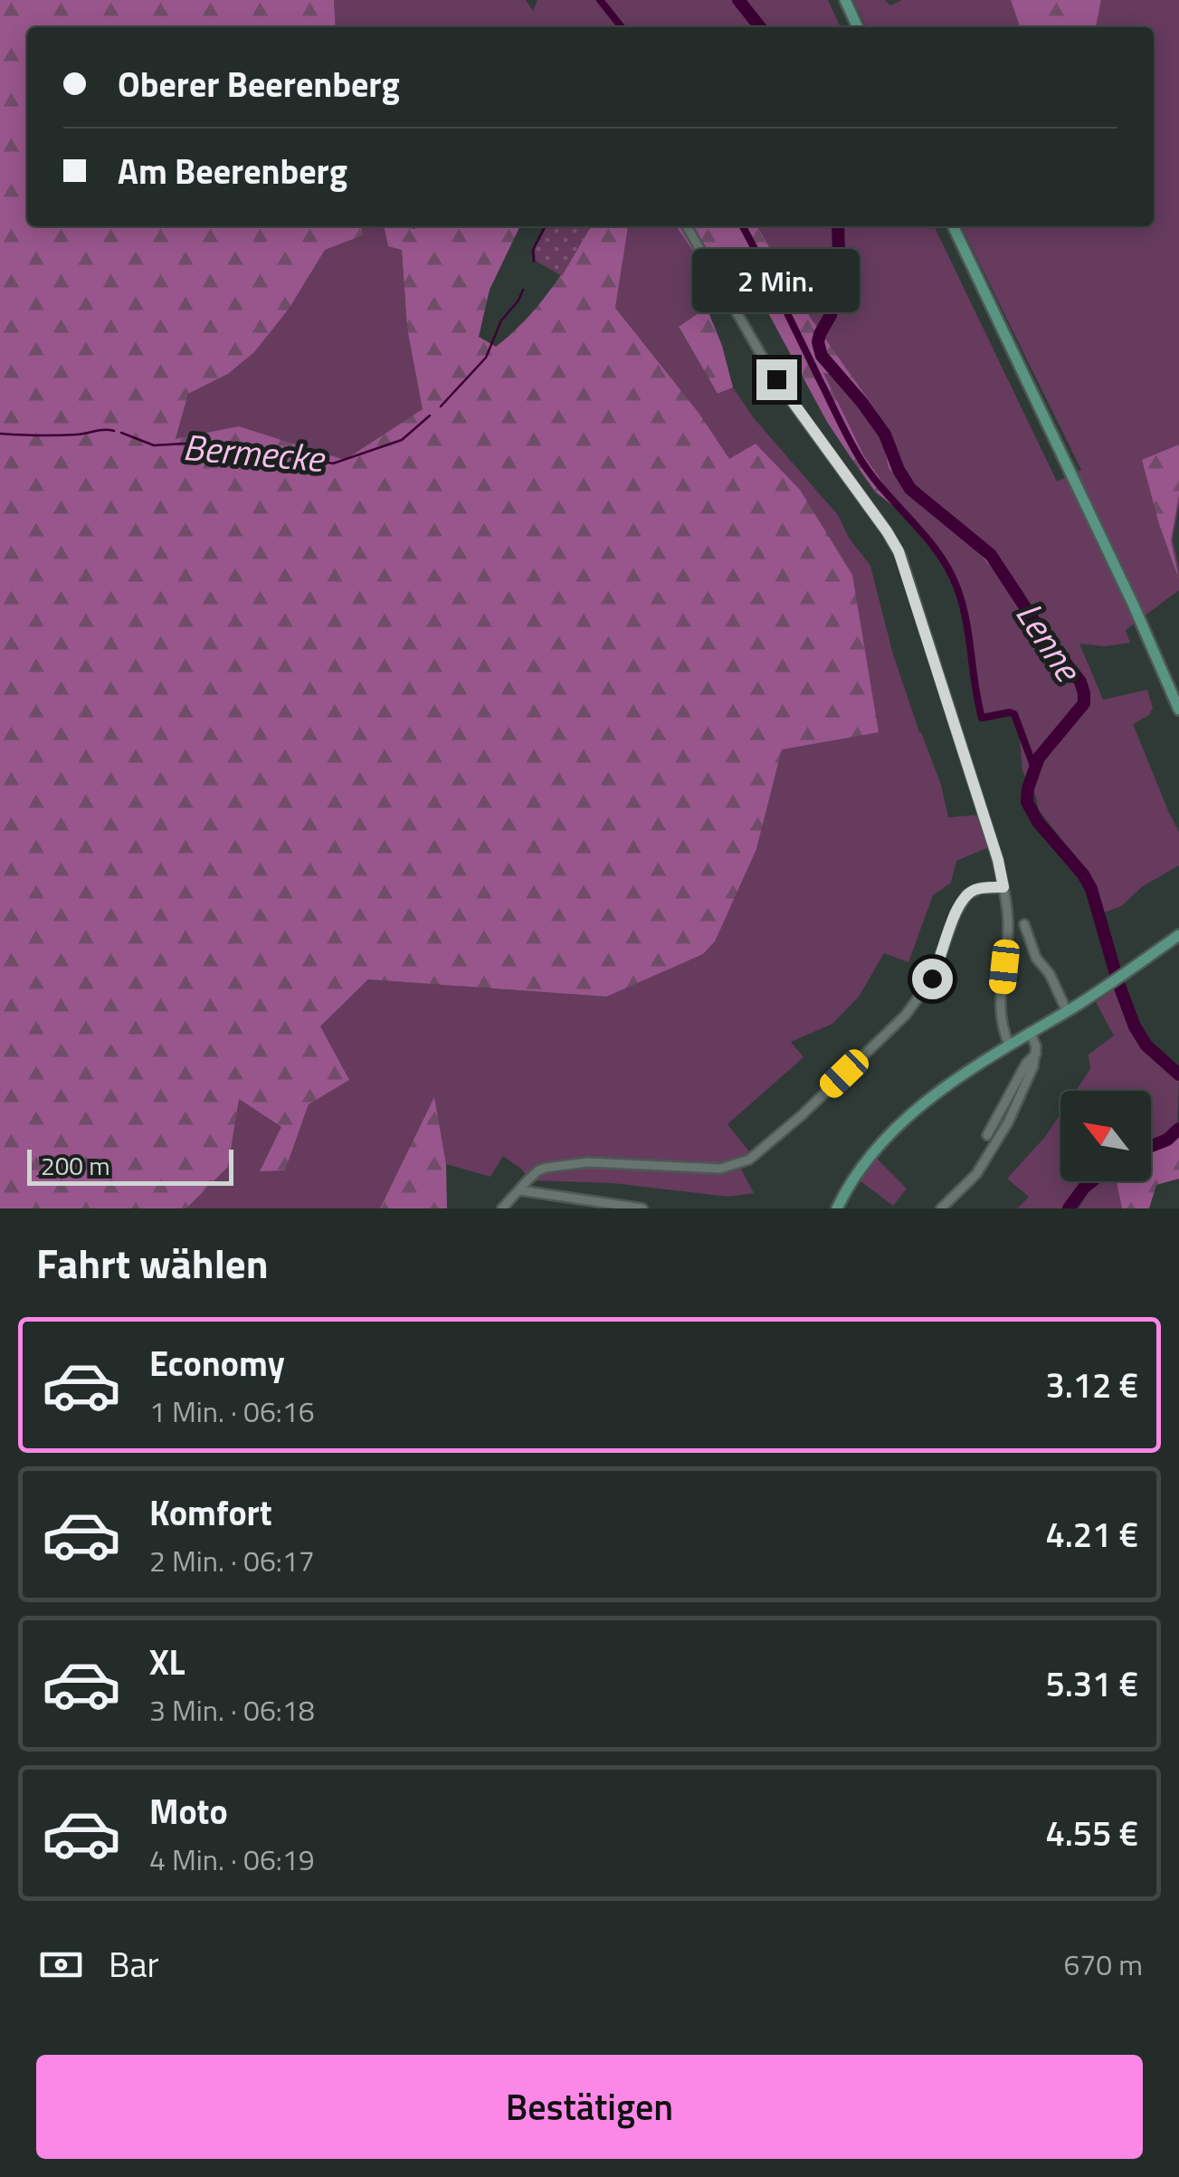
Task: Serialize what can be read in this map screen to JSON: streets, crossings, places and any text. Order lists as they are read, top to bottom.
{
  "water": ["Bermecke", "Lenne"],
  "scale_bar": "200 m",
  "north": "top left",
  "page": {
    "banner": ["Oberer Beerenberg", "Am Beerenberg"],
    "bubble": "2 Min.",
    "scale": "200 m",
    "heading": "Fahrt wählen",
    "list": [
      {
        "name": "Economy",
        "note": "1 Min. · 06:16",
        "value": "3.12 €"
      },
      {
        "name": "Komfort",
        "note": "2 Min. · 06:17",
        "value": "4.21 €"
      },
      {
        "name": "XL",
        "note": "3 Min. · 06:18",
        "value": "5.31 €"
      },
      {
        "name": "Moto",
        "note": "4 Min. · 06:19",
        "value": "4.55 €"
      }
    ],
    "pay": ["Bar", "670 m"],
    "buttons": "Bestätigen"
  }
}
